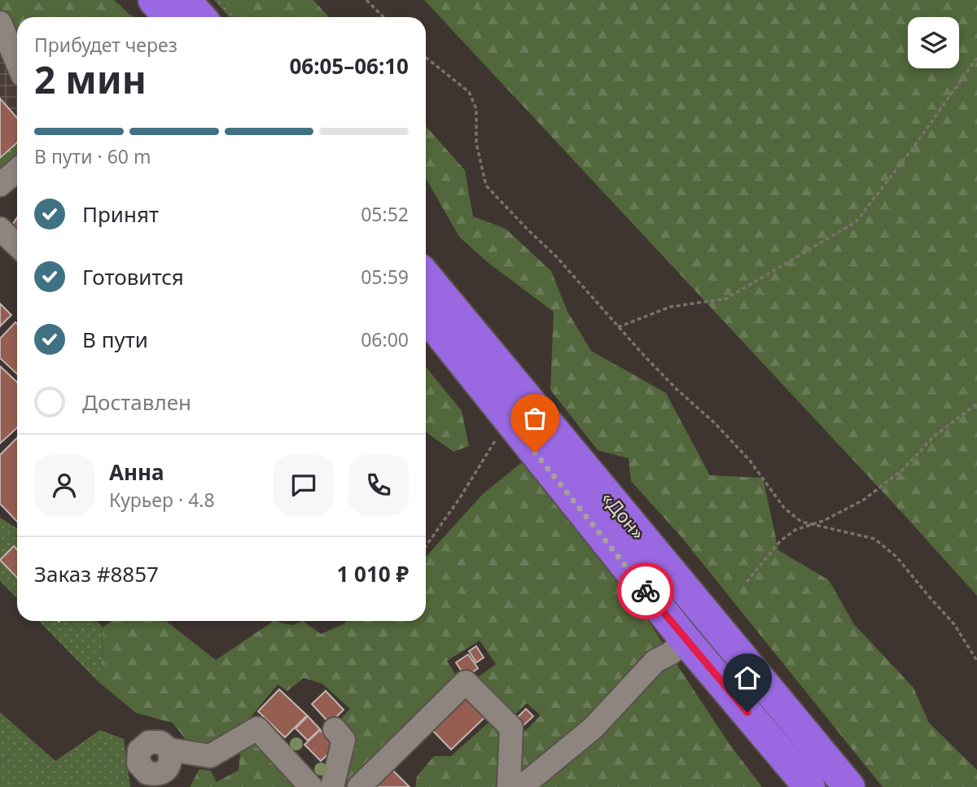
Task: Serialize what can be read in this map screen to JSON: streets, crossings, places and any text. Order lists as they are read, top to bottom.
{
  "streets": {
    "highway": ["«Дон»"]
  },
  "page": {
    "heading": ["2 мин", "Прибудет через", "06:05–06:10"],
    "panel": [
      "Анна",
      "Курьер · 4.8",
      "Заказ #8857",
      "1 010 ₽"
    ],
    "bar": "В пути · 60 m",
    "list": [
      ["Принят", "05:52"],
      ["Готовится", "05:59"],
      ["В пути", "06:00"],
      "Доставлен"
    ]
  }
}
